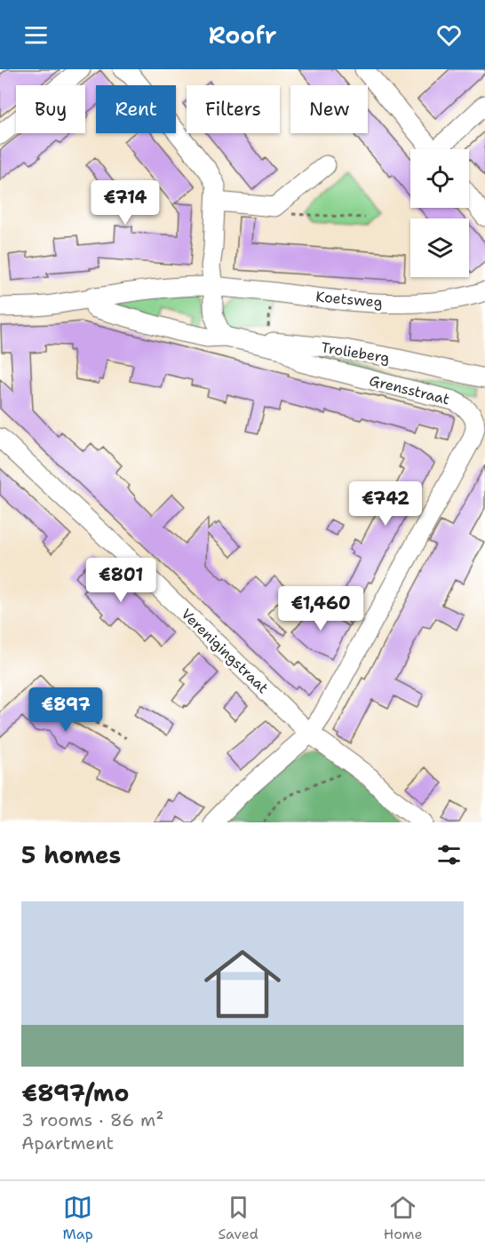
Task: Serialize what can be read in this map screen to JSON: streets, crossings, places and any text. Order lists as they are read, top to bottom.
{
  "streets": {
    "street": [
      "Koetsweg",
      "Trolieberg",
      "Grensstraat",
      "Verenigingstraat"
    ]
  },
  "crossings": [
    ["Koetsweg", "Grensstraat"],
    ["Trolieberg", "Grensstraat"],
    ["Grensstraat", "Verenigingstraat"]
  ],
  "page": {
    "header": "Roofr",
    "chip": [
      "Buy",
      "Rent",
      "Filters",
      "New"
    ],
    "price": [
      "€714",
      "€742",
      "€801",
      "€1,460",
      "€897"
    ],
    "heading": "5 homes",
    "list": [
      {
        "name": "€897/mo",
        "note": "3 rooms · 86 m² · Apartment"
      }
    ],
    "tabs": ["Map", "Saved", "Home"]
  }
}
